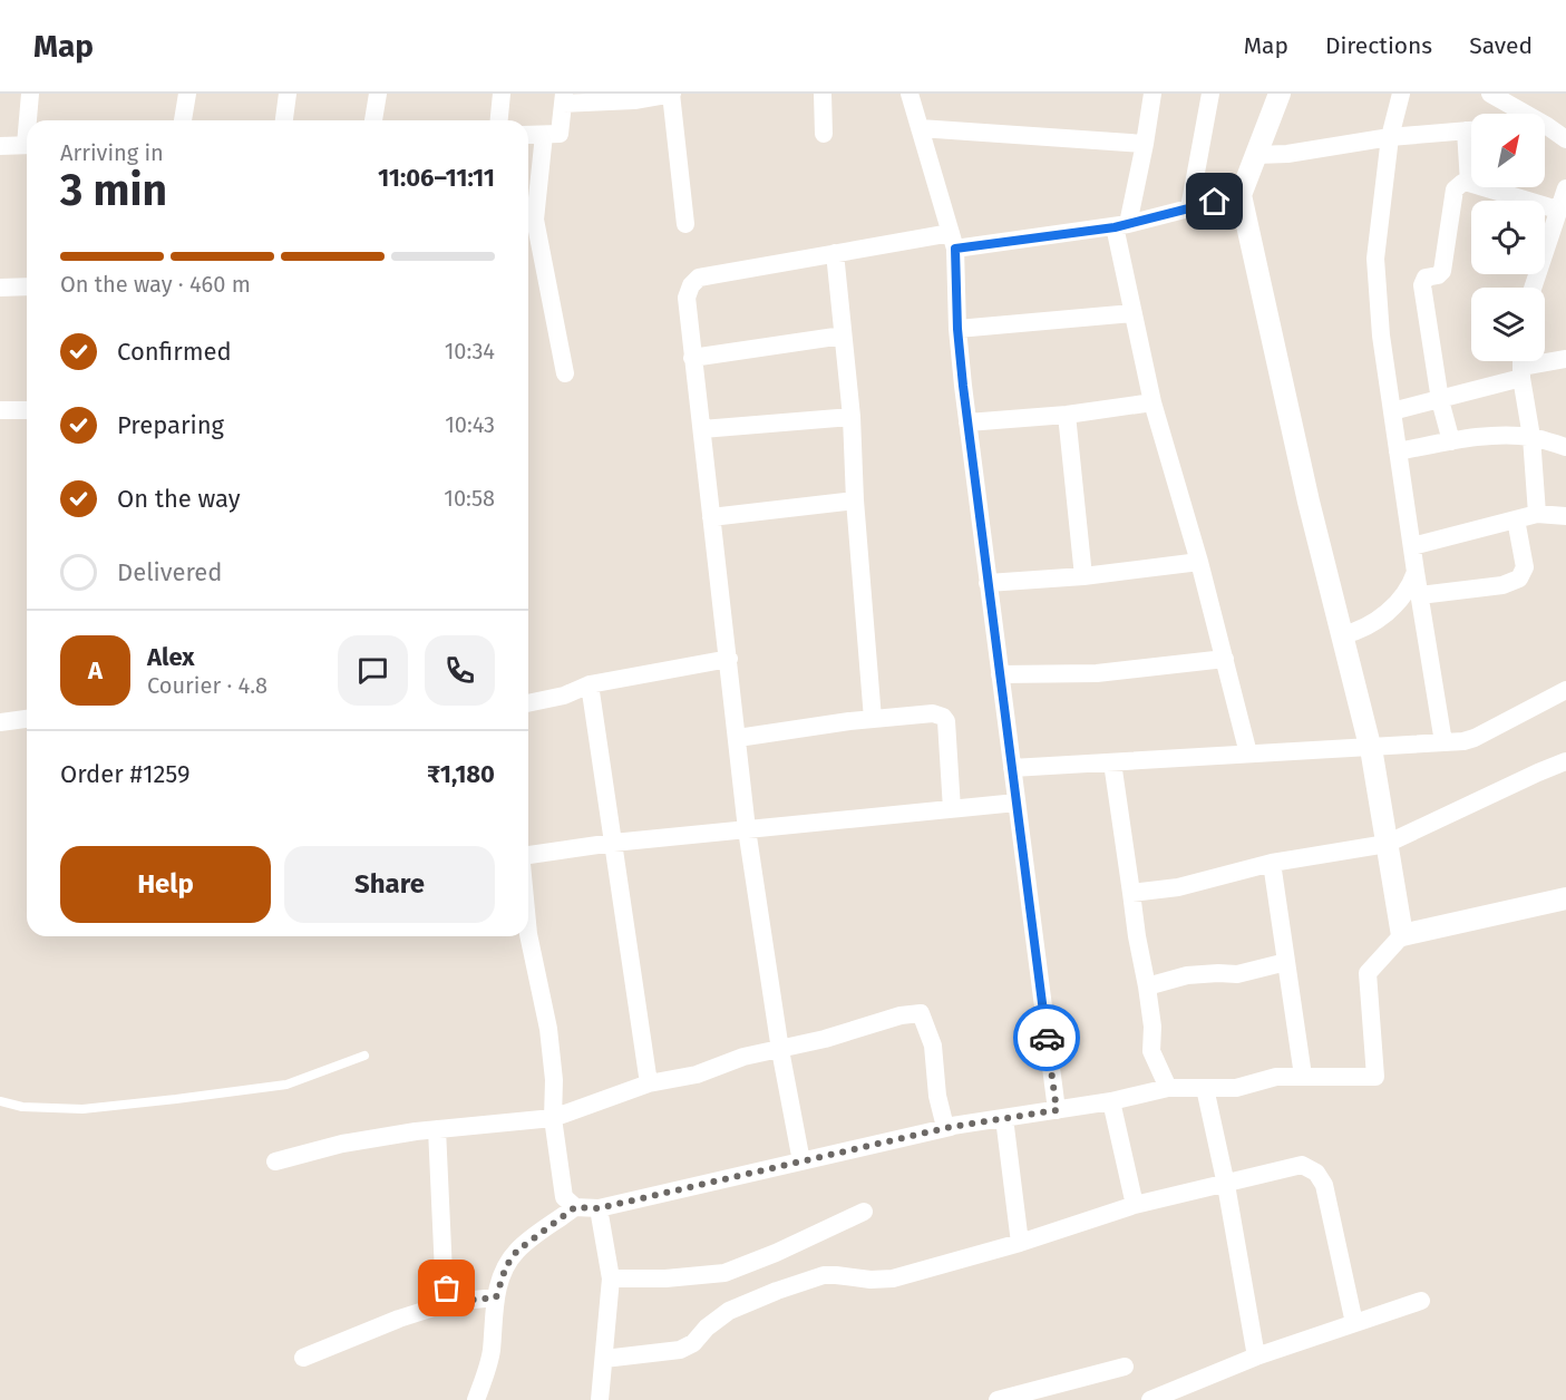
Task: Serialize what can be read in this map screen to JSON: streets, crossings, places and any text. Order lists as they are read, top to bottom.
{
  "north": "top right",
  "page": {
    "header": "Map",
    "nav": ["Map", "Directions", "Saved"],
    "heading": ["3 min", "Arriving in", "11:06–11:11"],
    "panel": [
      "Alex",
      "Courier · 4.8",
      "Order #1259",
      "₹1,180"
    ],
    "bar": "On the way · 460 m",
    "list": [
      ["Confirmed", "10:34"],
      ["Preparing", "10:43"],
      ["On the way", "10:58"],
      "Delivered"
    ],
    "round": "A",
    "buttons": ["Help", "Share"]
  }
}
